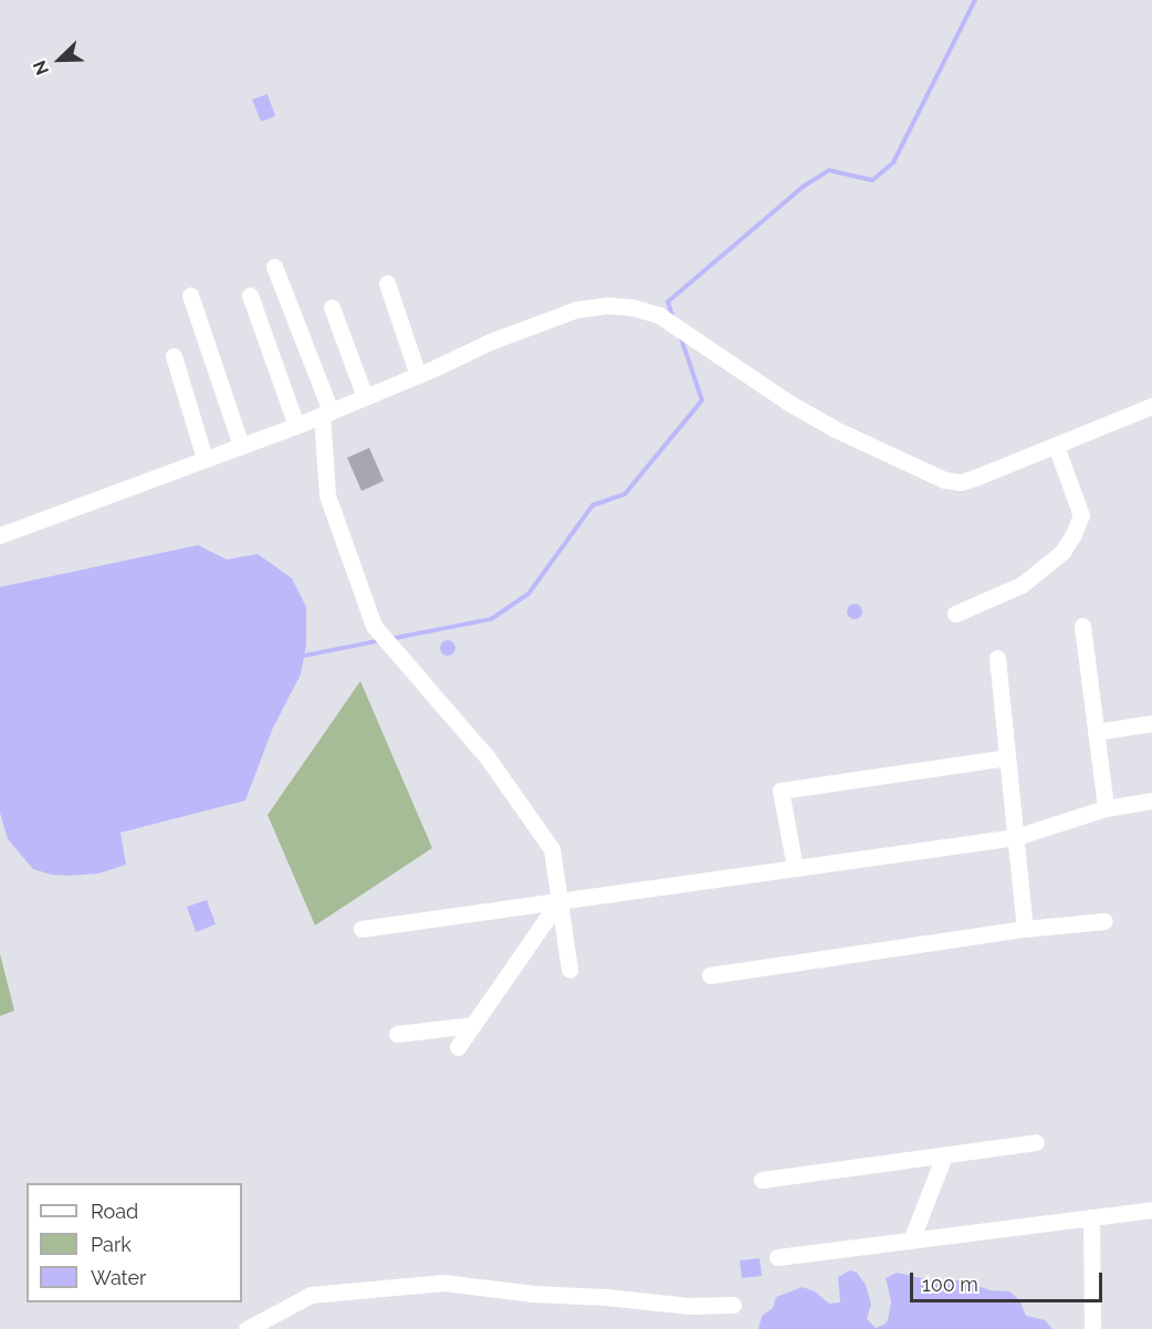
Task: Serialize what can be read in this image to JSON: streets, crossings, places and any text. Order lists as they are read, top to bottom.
{
  "legend": ["Road", "Park", "Water"],
  "scale_bar": "100 m",
  "north": "bottom left"
}
